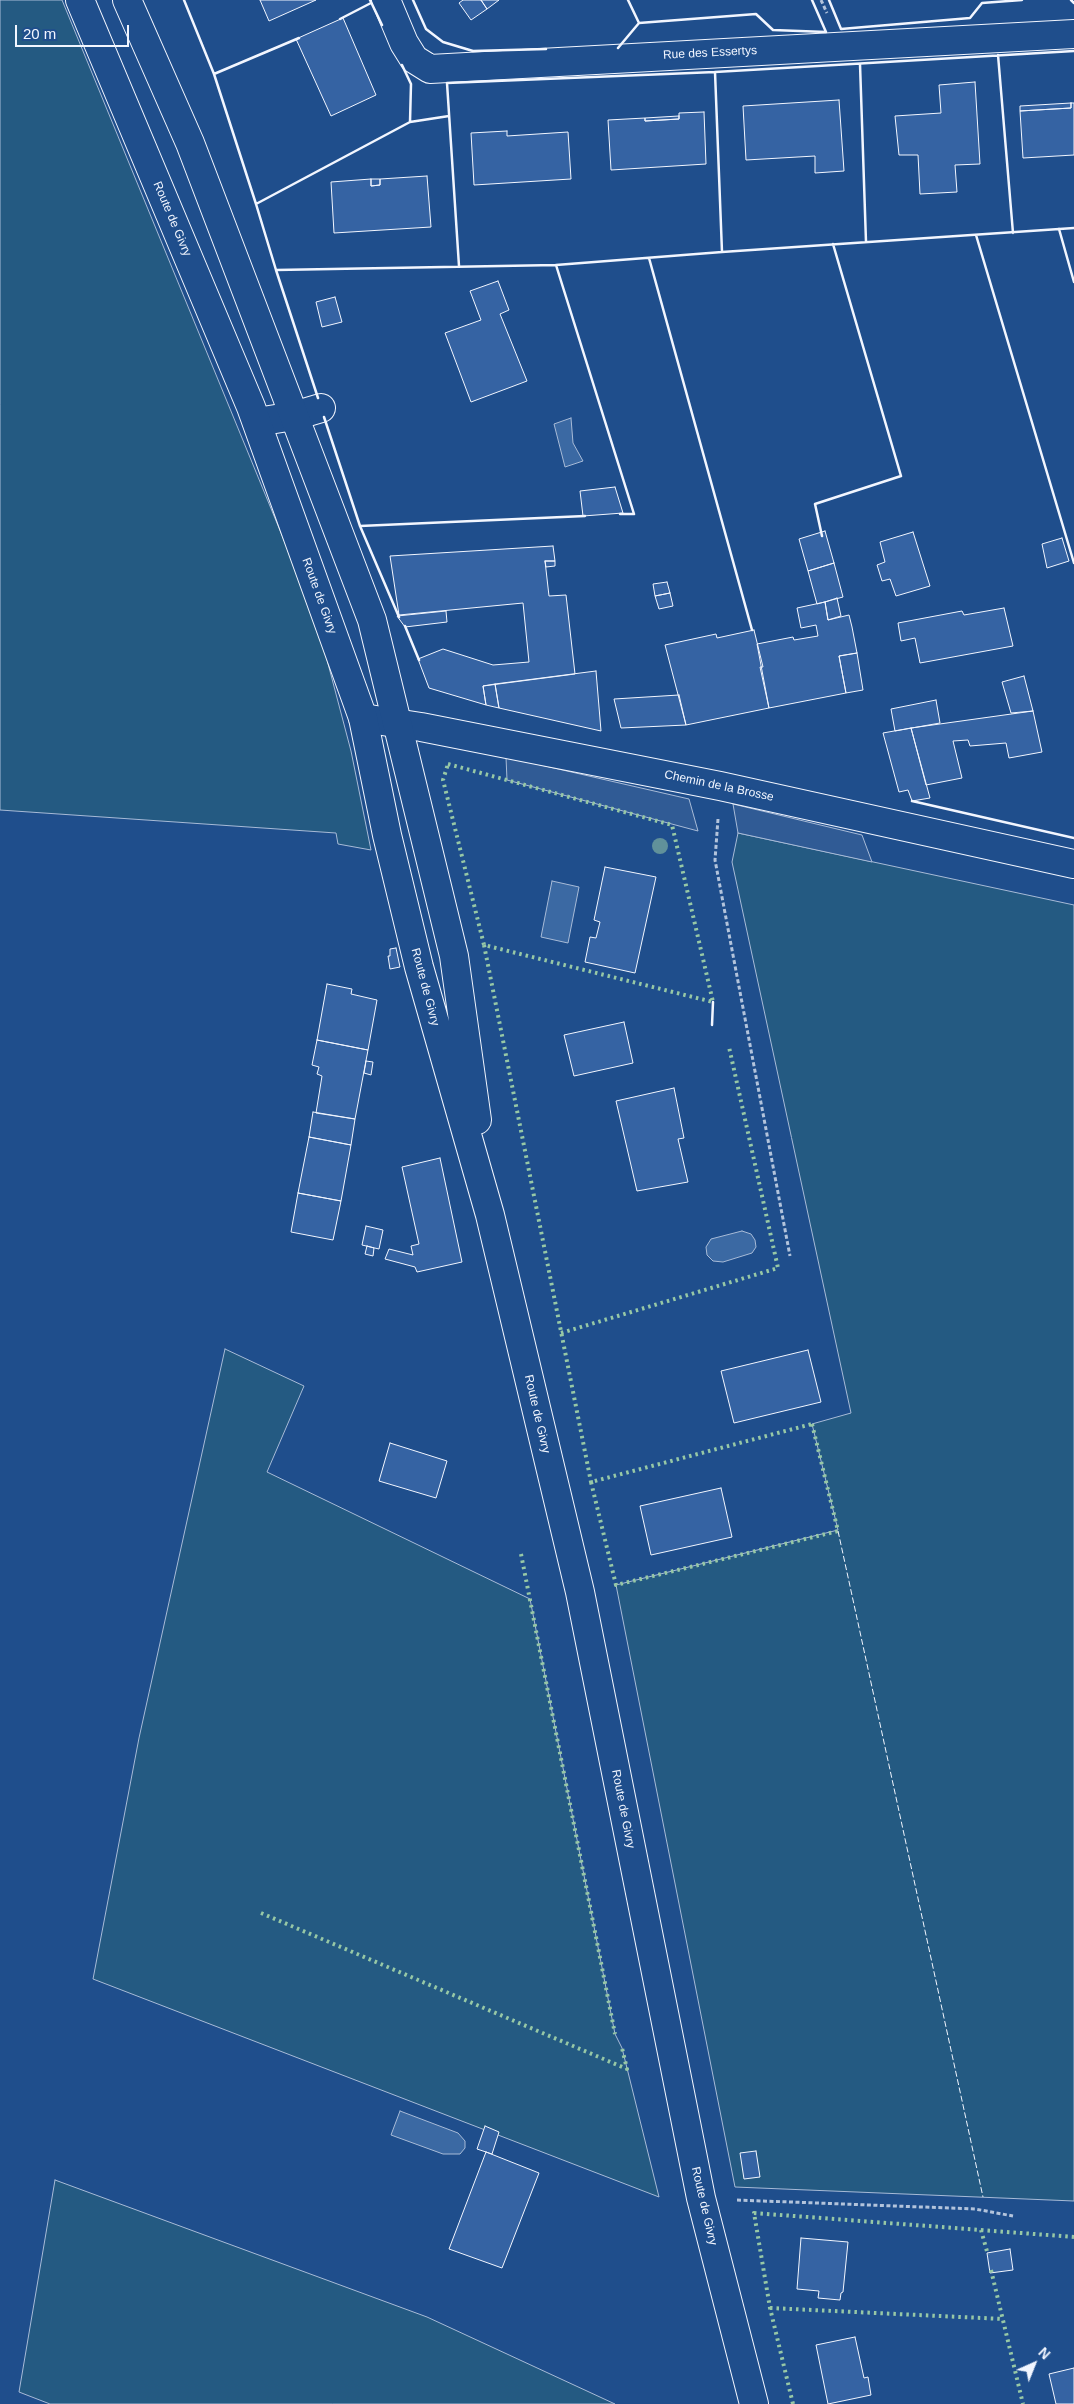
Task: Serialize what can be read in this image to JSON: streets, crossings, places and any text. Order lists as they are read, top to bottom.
{
  "streets": {
    "main road": ["Rue des Essertys", "Route de Givry", "Chemin de la Brosse"]
  },
  "crossings": [
    ["Route de Givry", "Chemin de la Brosse"]
  ],
  "scale_bar": "20 m",
  "north": "top right"
}
